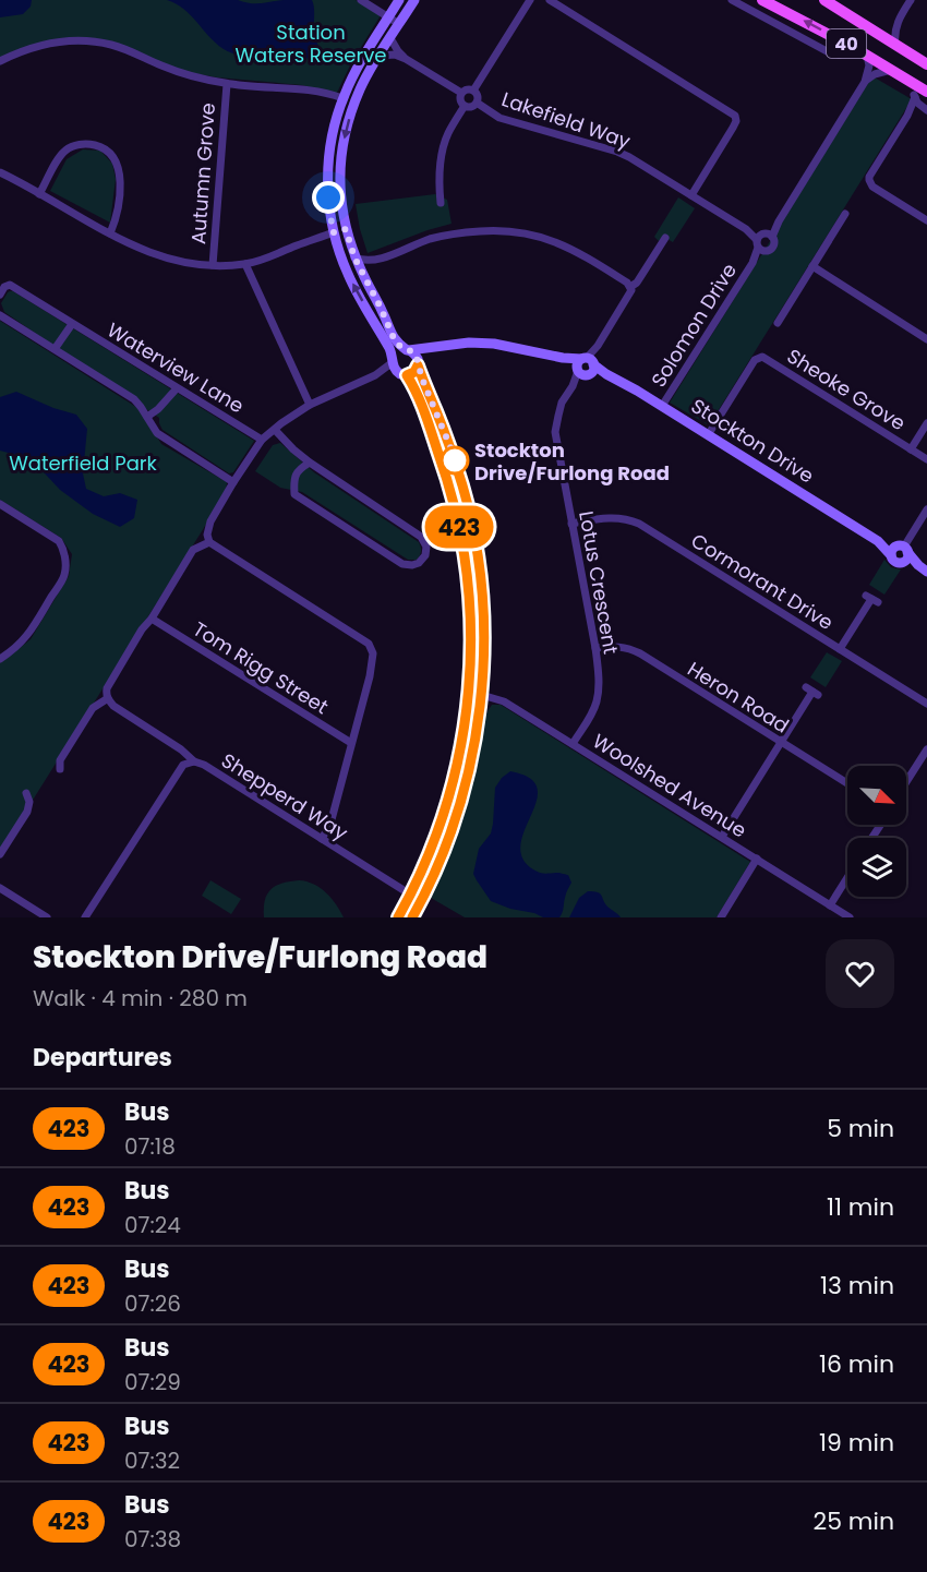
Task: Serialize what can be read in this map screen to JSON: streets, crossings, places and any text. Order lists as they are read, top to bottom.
{
  "streets": {
    "main road": ["40", "Stockton Drive"],
    "street": [
      "Lakefield Way",
      "Autumn Grove",
      "Solomon Drive",
      "Waterview Lane",
      "Sheoke Grove",
      "Cormorant Drive",
      "Lotus Crescent",
      "Tom Rigg Street",
      "Heron Road",
      "Woolshed Avenue",
      "Shepperd Way"
    ]
  },
  "crossings": [
    ["40", "Solomon Drive"],
    ["Lakefield Way", "Solomon Drive"],
    ["Solomon Drive", "Stockton Drive"],
    ["Sheoke Grove", "Stockton Drive"],
    ["Stockton Drive", "Lotus Crescent"],
    ["Cormorant Drive", "Lotus Crescent"],
    ["Lotus Crescent", "Heron Road"],
    ["Lotus Crescent", "Woolshed Avenue"]
  ],
  "parks": ["Station Waters Reserve", "Waterfield Park"],
  "places": ["Stockton Drive/Furlong Road"],
  "lines": ["bus line 423"],
  "north": "bottom right",
  "page": {
    "on_map": "423",
    "heading": [
      ["Stockton Drive/Furlong Road", "Walk · 4 min · 280 m"],
      "Departures"
    ],
    "list": [
      {
        "mark": "423",
        "name": "Bus",
        "note": "07:18",
        "value": "5 min"
      },
      {
        "mark": "423",
        "name": "Bus",
        "note": "07:24",
        "value": "11 min"
      },
      {
        "mark": "423",
        "name": "Bus",
        "note": "07:26",
        "value": "13 min"
      },
      {
        "mark": "423",
        "name": "Bus",
        "note": "07:29",
        "value": "16 min"
      },
      {
        "mark": "423",
        "name": "Bus",
        "note": "07:32",
        "value": "19 min"
      },
      {
        "mark": "423",
        "name": "Bus",
        "note": "07:38",
        "value": "25 min"
      }
    ]
  }
}
